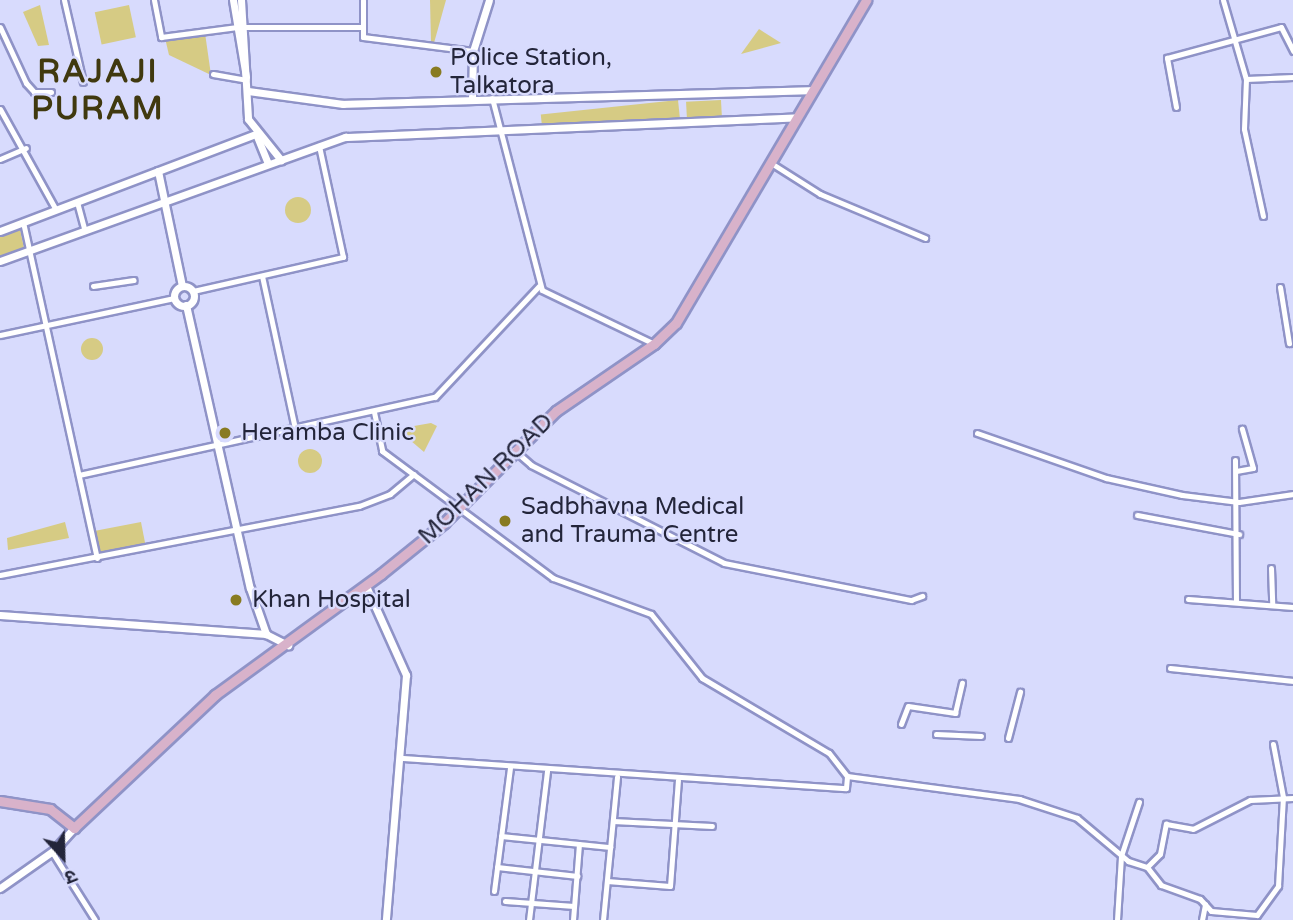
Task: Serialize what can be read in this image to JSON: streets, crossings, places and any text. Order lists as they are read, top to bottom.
{
  "streets": {
    "main road": ["MOHAN ROAD"]
  },
  "districts": ["RAJAJI PURAM"],
  "places": [
    "Police Station, Talkatora",
    "Heramba Clinic",
    "Sadbhavna Medical and Trauma Centre",
    "Khan Hospital"
  ],
  "north": "bottom"
}
